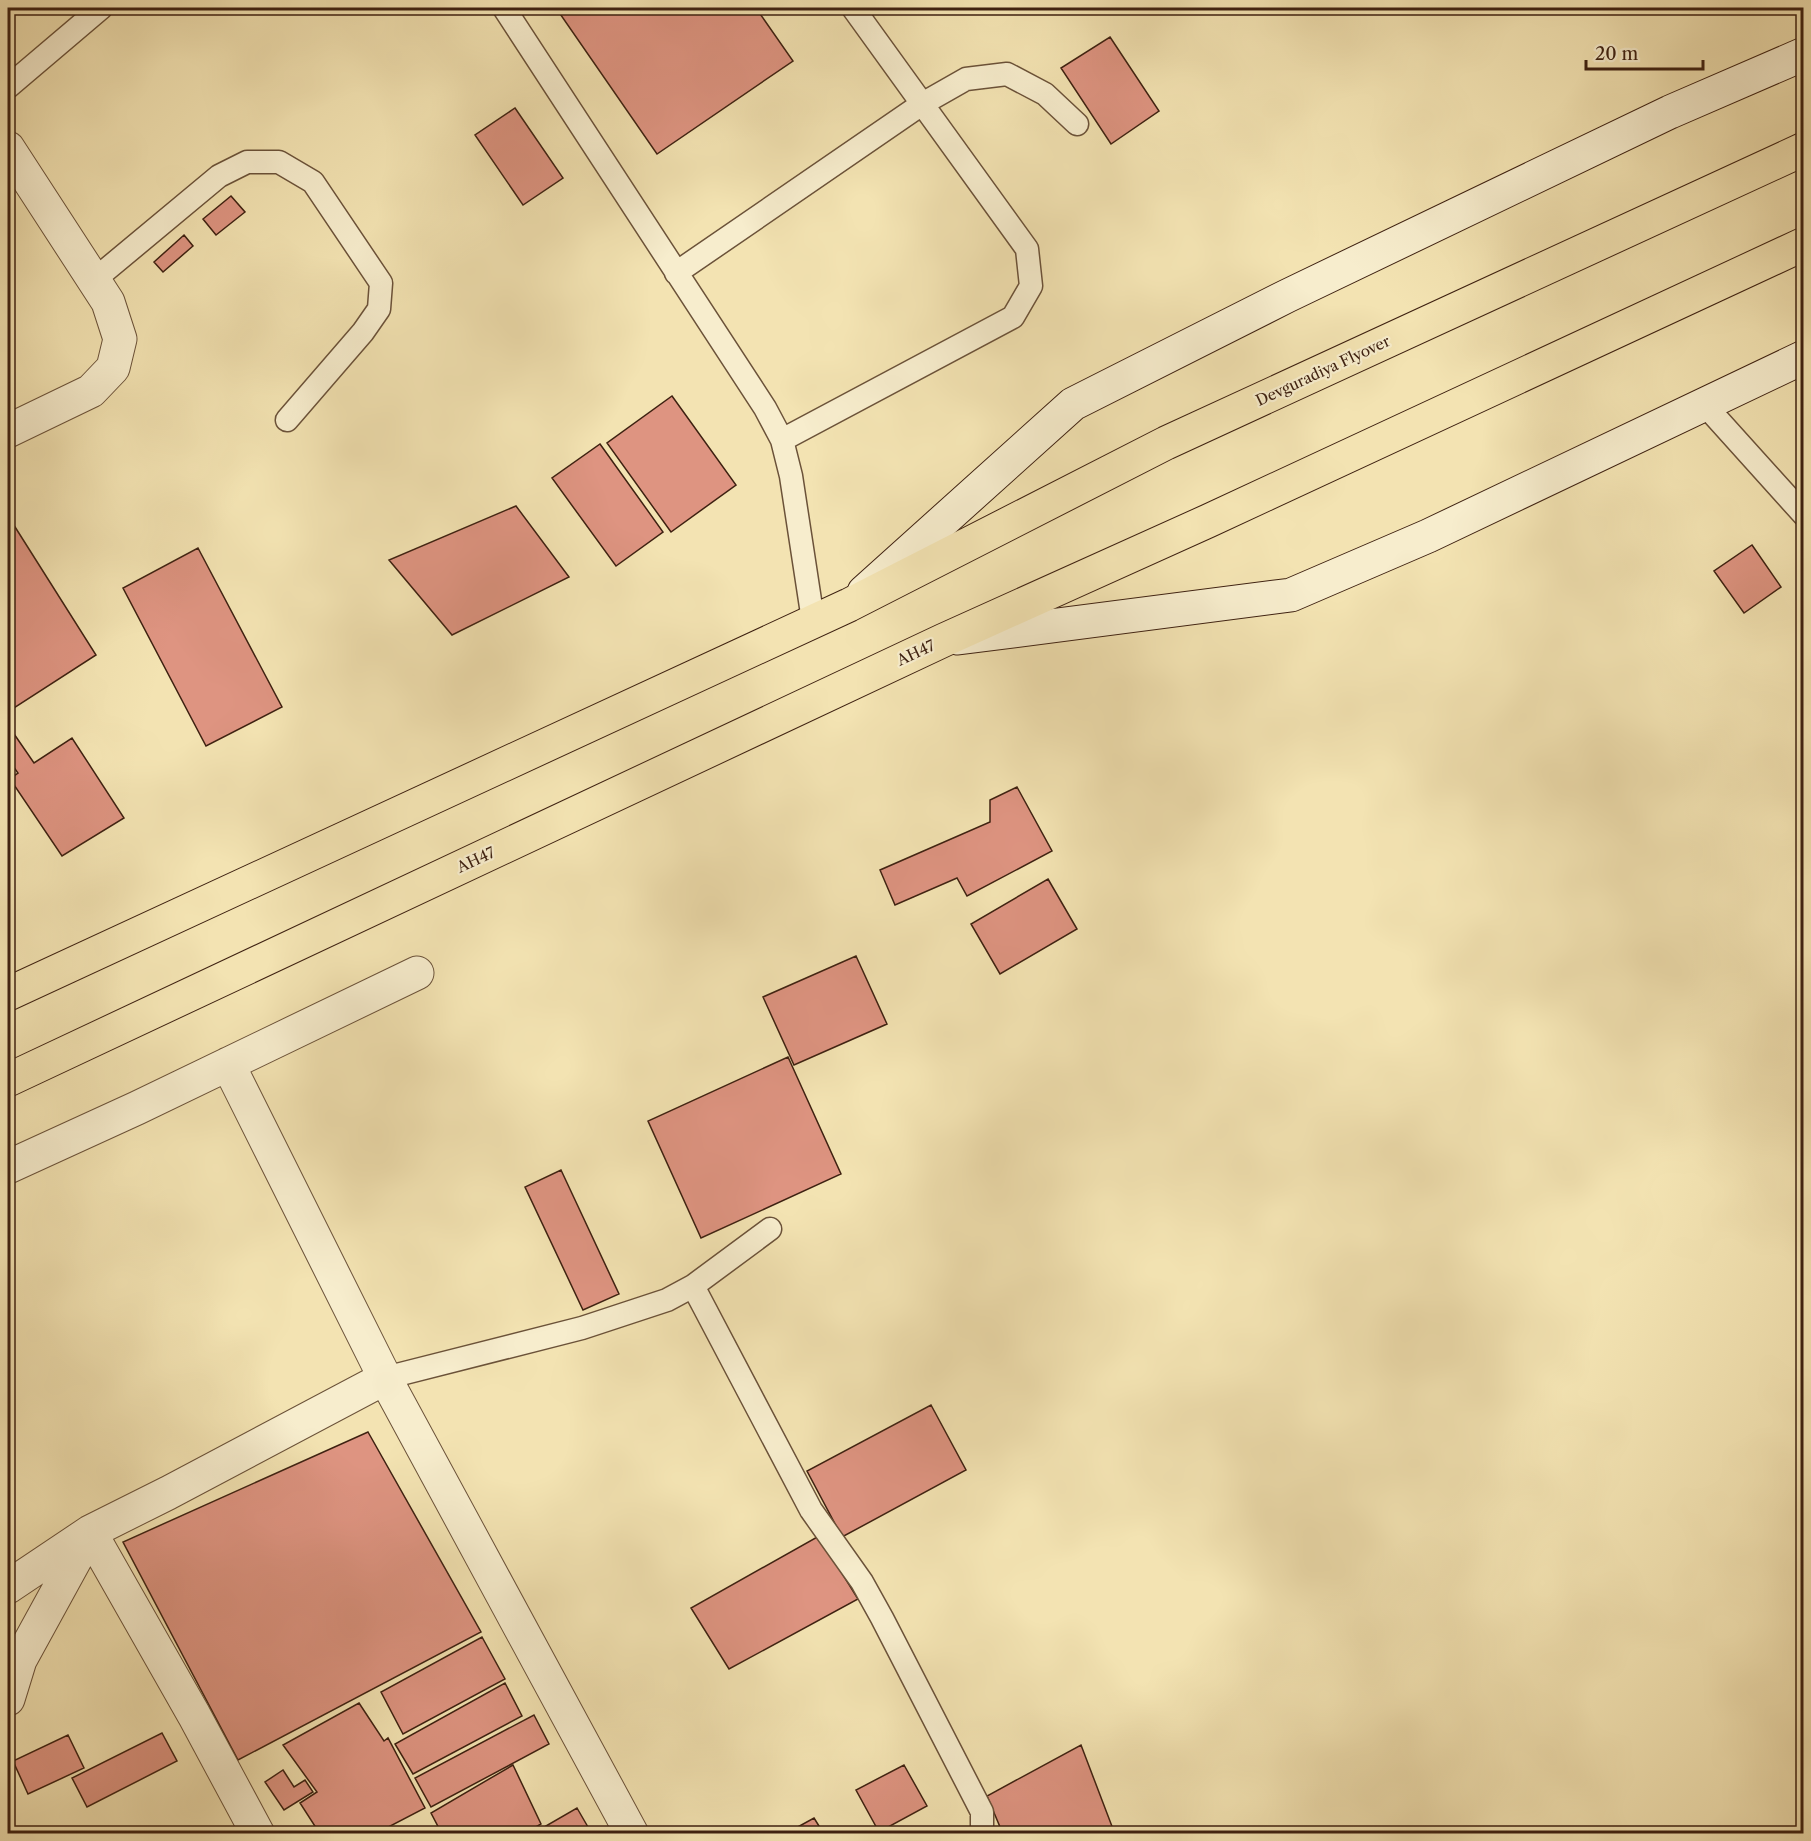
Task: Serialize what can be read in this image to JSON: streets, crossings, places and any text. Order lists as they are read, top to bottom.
{
  "streets": {
    "highway": ["Devguradiya Flyover", "AH47"]
  },
  "scale_bar": "20 m"
}
